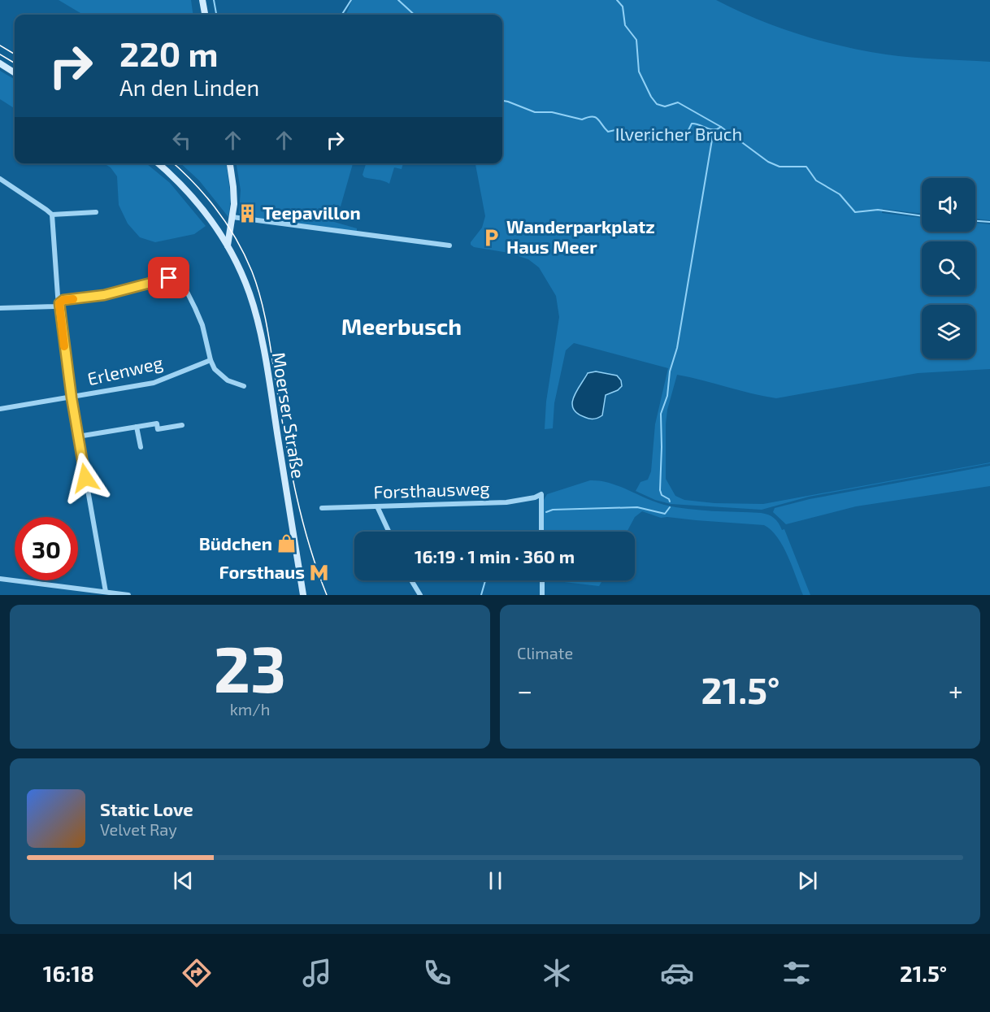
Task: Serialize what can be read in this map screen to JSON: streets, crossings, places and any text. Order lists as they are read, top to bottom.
{
  "streets": {
    "main road": ["Moerser Straße"],
    "street": ["Erlenweg", "Forsthausweg"]
  },
  "districts": ["Meerbusch"],
  "parks": ["Ilvericher Bruch"],
  "places": {
    "building": ["Teepavillon"],
    "parking": ["Wanderparkplatz Haus Meer"],
    "shop": ["Büdchen"],
    "metro station": ["Forsthaus"]
  },
  "page": {
    "turn": ["220 m", "An den Linden"],
    "limit": "30",
    "trip": "16:19 · 1 min · 360 m",
    "tile": [
      ["23", "km/h"],
      "Climate"
    ],
    "heat": ["−", "21.5°", "+"],
    "song": ["Static Love", "Velvet Ray"],
    "tabs": ["16:18", "21.5°"]
  }
}
